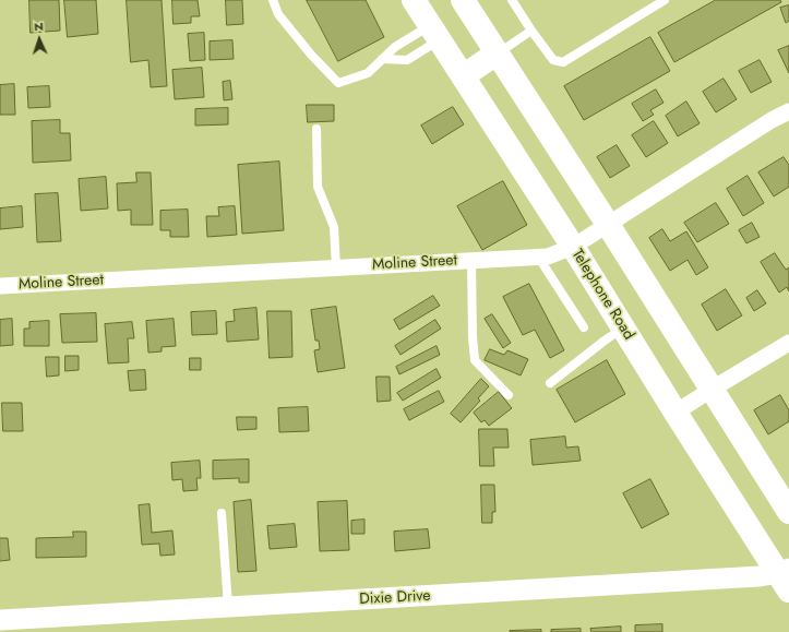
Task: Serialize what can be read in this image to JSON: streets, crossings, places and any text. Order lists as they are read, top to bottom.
{
  "streets": {
    "main road": ["Telephone Road"],
    "street": ["Moline Street", "Dixie Drive"]
  },
  "crossings": [
    ["Moline Street", "Telephone Road"],
    ["Telephone Road", "Dixie Drive"]
  ],
  "north": "top"
}
